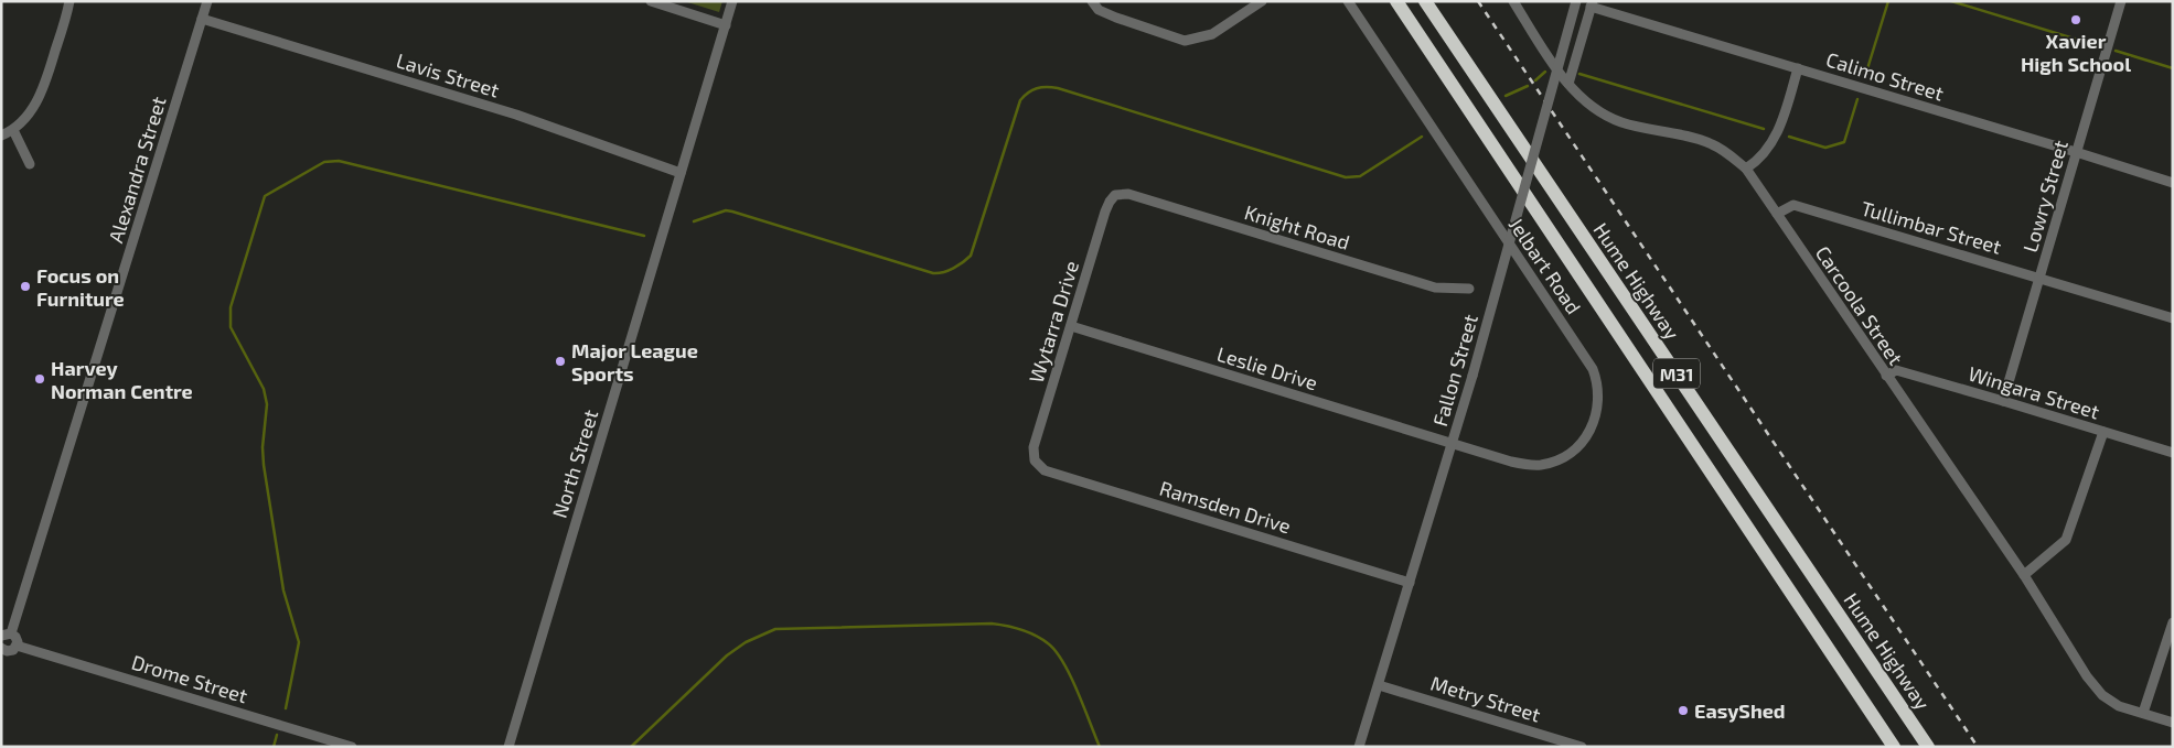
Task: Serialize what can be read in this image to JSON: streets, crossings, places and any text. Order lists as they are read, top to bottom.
{
  "streets": {
    "highway": ["Hume Highway", "M31"],
    "street": [
      "Lavis Street",
      "Calimo Street",
      "Alexandra Street",
      "Lowry Street",
      "Knight Road",
      "Tullimbar Street",
      "Jelbart Road",
      "Carcoola Street",
      "Wytarra Drive",
      "Leslie Drive",
      "Fallon Street",
      "Wingara Street",
      "North Street",
      "Ramsden Drive",
      "Drome Street",
      "Metry Street"
    ]
  },
  "crossings": [
    ["Lavis Street", "Alexandra Street"],
    ["Lavis Street", "North Street"],
    ["Calimo Street", "Lowry Street"],
    ["Lowry Street", "Tullimbar Street"],
    ["Lowry Street", "Wingara Street"],
    ["Knight Road", "Wytarra Drive"],
    ["Tullimbar Street", "Carcoola Street"],
    ["Jelbart Road", "Leslie Drive"],
    ["Jelbart Road", "Fallon Street"],
    ["Carcoola Street", "Wingara Street"],
    ["Wytarra Drive", "Leslie Drive"],
    ["Wytarra Drive", "Ramsden Drive"],
    ["Leslie Drive", "Fallon Street"],
    ["Fallon Street", "Ramsden Drive"],
    ["Fallon Street", "Metry Street"]
  ],
  "places": [
    "Xavier High School",
    "Focus on Furniture",
    "Major League Sports",
    "Harvey Norman Centre",
    "EasyShed"
  ]
}
